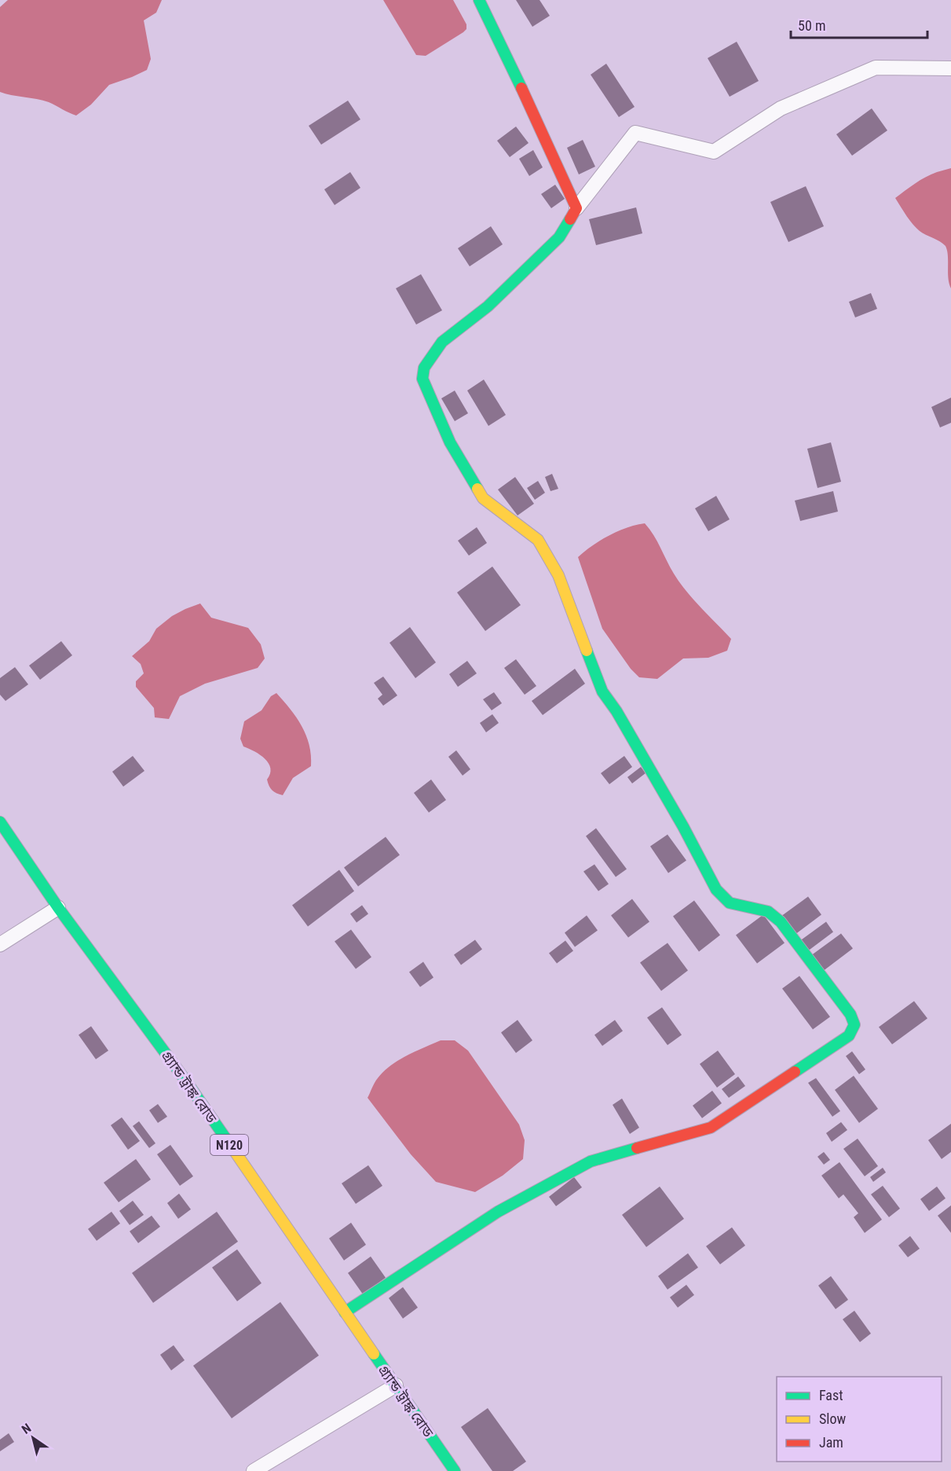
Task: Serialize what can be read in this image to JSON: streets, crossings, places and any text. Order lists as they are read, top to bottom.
{
  "streets": {
    "main road": ["গ্র্যান্ড ট্রাঙ্ক রোড", "N120"]
  },
  "legend": ["Fast", "Slow", "Jam"],
  "scale_bar": "50 m",
  "north": "top left"
}
